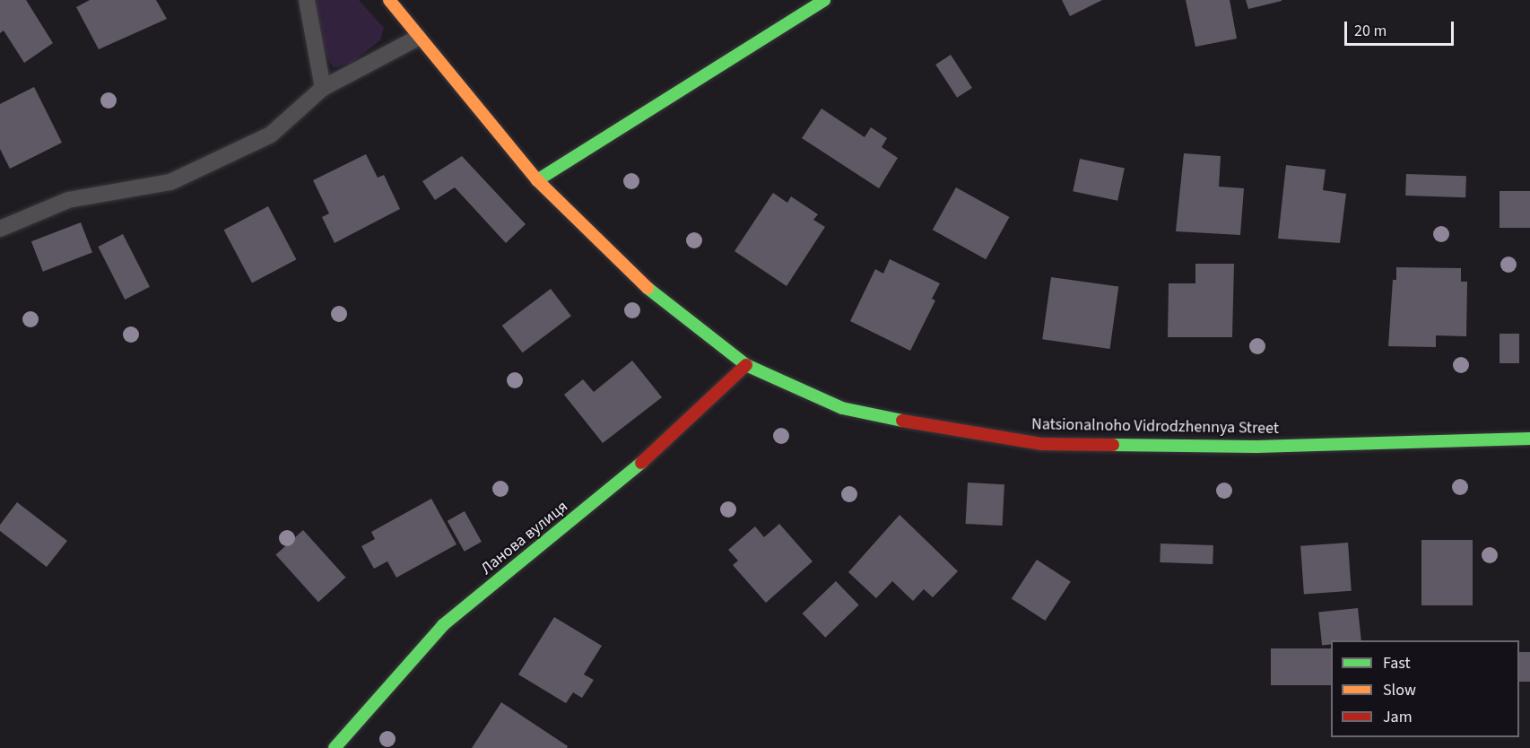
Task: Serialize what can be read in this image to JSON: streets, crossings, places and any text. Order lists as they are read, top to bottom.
{
  "streets": {
    "street": ["Natsionalnoho Vidrodzhennya Street", "Ланова вулиця"]
  },
  "crossings": [
    ["Natsionalnoho Vidrodzhennya Street", "Ланова вулиця"]
  ],
  "legend": ["Fast", "Slow", "Jam"],
  "scale_bar": "20 m"
}
